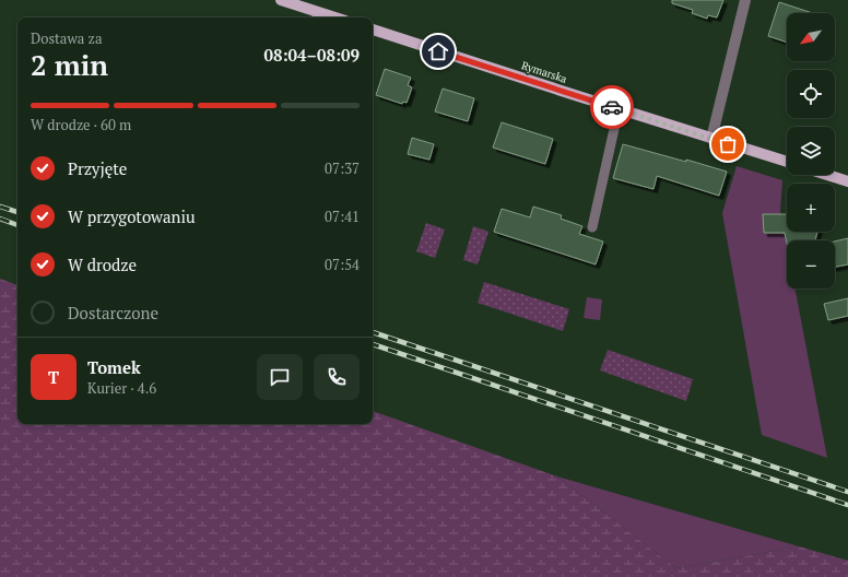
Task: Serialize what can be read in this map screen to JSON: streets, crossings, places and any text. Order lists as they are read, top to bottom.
{
  "streets": {
    "main road": ["Rymarska"]
  },
  "north": "bottom left",
  "page": {
    "map_buttons": ["+", "−"],
    "heading": ["2 min", "Dostawa za", "08:04–08:09"],
    "panel": ["Tomek", "Kurier · 4.6"],
    "bar": "W drodze · 60 m",
    "list": [
      ["Przyjęte", "07:37"],
      ["W przygotowaniu", "07:41"],
      ["W drodze", "07:54"],
      "Dostarczone"
    ],
    "round": "T"
  }
}
